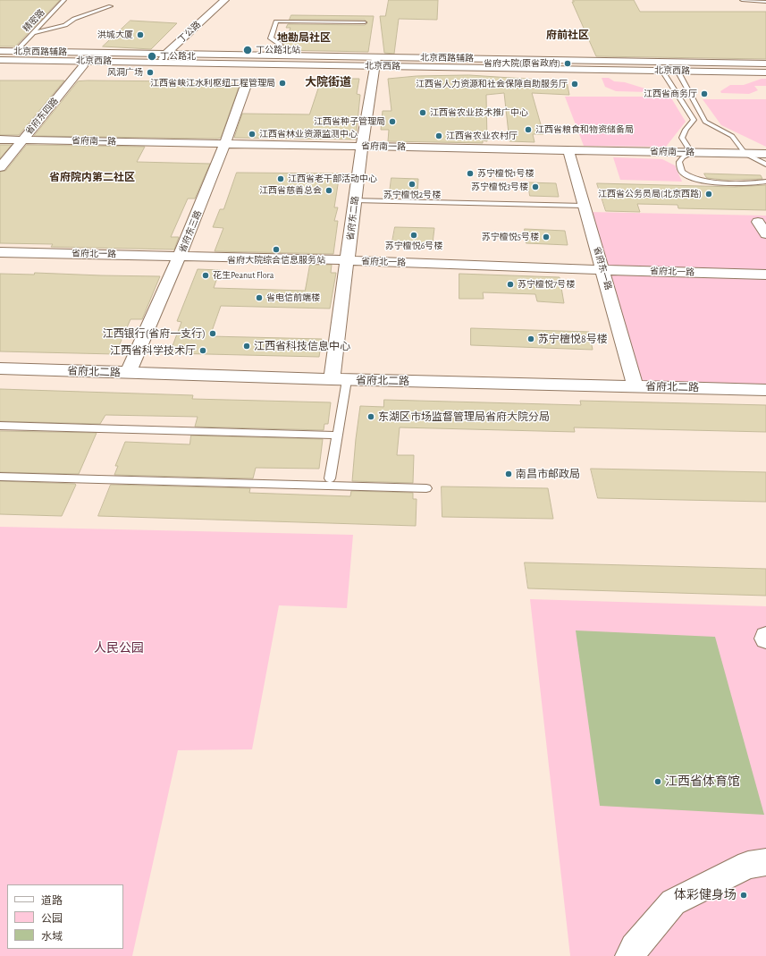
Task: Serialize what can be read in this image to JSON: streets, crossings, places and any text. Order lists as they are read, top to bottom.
{
  "streets": {
    "main road": ["丁公路", "北京西路辅路", "北京西路"],
    "street": [
      "省府东四路",
      "省府南一路",
      "省府东二路",
      "省府东三路",
      "省府北一路",
      "省府东一路",
      "省府北二路"
    ],
    "lane": ["精密路"]
  },
  "crossings": [
    ["精密路", "北京西路辅路"],
    ["丁公路", "北京西路辅路"],
    ["丁公路", "北京西路"],
    ["北京西路辅路", "北京西路"],
    ["北京西路辅路", "省府东四路"],
    ["北京西路辅路", "省府东二路"],
    ["北京西路", "省府东二路"],
    ["省府东四路", "省府南一路"],
    ["省府南一路", "省府东二路"],
    ["省府南一路", "省府东三路"],
    ["省府南一路", "省府东一路"],
    ["省府东二路", "省府北一路"],
    ["省府东二路", "省府北二路"],
    ["省府东三路", "省府北一路"],
    ["省府东三路", "省府北二路"],
    ["省府北一路", "省府东一路"],
    ["省府东一路", "省府北二路"]
  ],
  "districts": [
    "府前社区",
    "地勘局社区",
    "大院街道",
    "省府院内第二社区"
  ],
  "parks": ["人民公园"],
  "places": [
    "洪城大厦",
    "丁公路北站",
    "丁公路北",
    "省府大院(原省政府)",
    "风洞广场",
    "江西省峡江水利枢纽工程管理局",
    "江西省人力资源和社会保障自助服务厅",
    "江西省商务厅",
    "江西省农业技术推广中心",
    "江西省种子管理局",
    "江西省粮食和物资储备局",
    "江西省林业资源监测中心",
    "江西省农业农村厅",
    "苏宁檀悦1号楼",
    "江西省老干部活动中心",
    "苏宁檀悦2号楼",
    "苏宁檀悦3号楼",
    "江西省慈善总会",
    "江西省公务员局(北京西路)",
    "苏宁檀悦6号楼",
    "苏宁檀悦5号楼",
    "省府大院综合信息服务站",
    "花生Peanut Flora",
    "苏宁檀悦7号楼",
    "省电信前端楼",
    "江西银行(省府一支行)",
    "苏宁檀悦8号楼",
    "江西省科技信息中心",
    "江西省科学技术厅",
    "东湖区市场监督管理局省府大院分局",
    "南昌市邮政局",
    "江西省体育馆",
    "体彩健身场"
  ],
  "legend": ["道路", "公园", "水域"]
}
